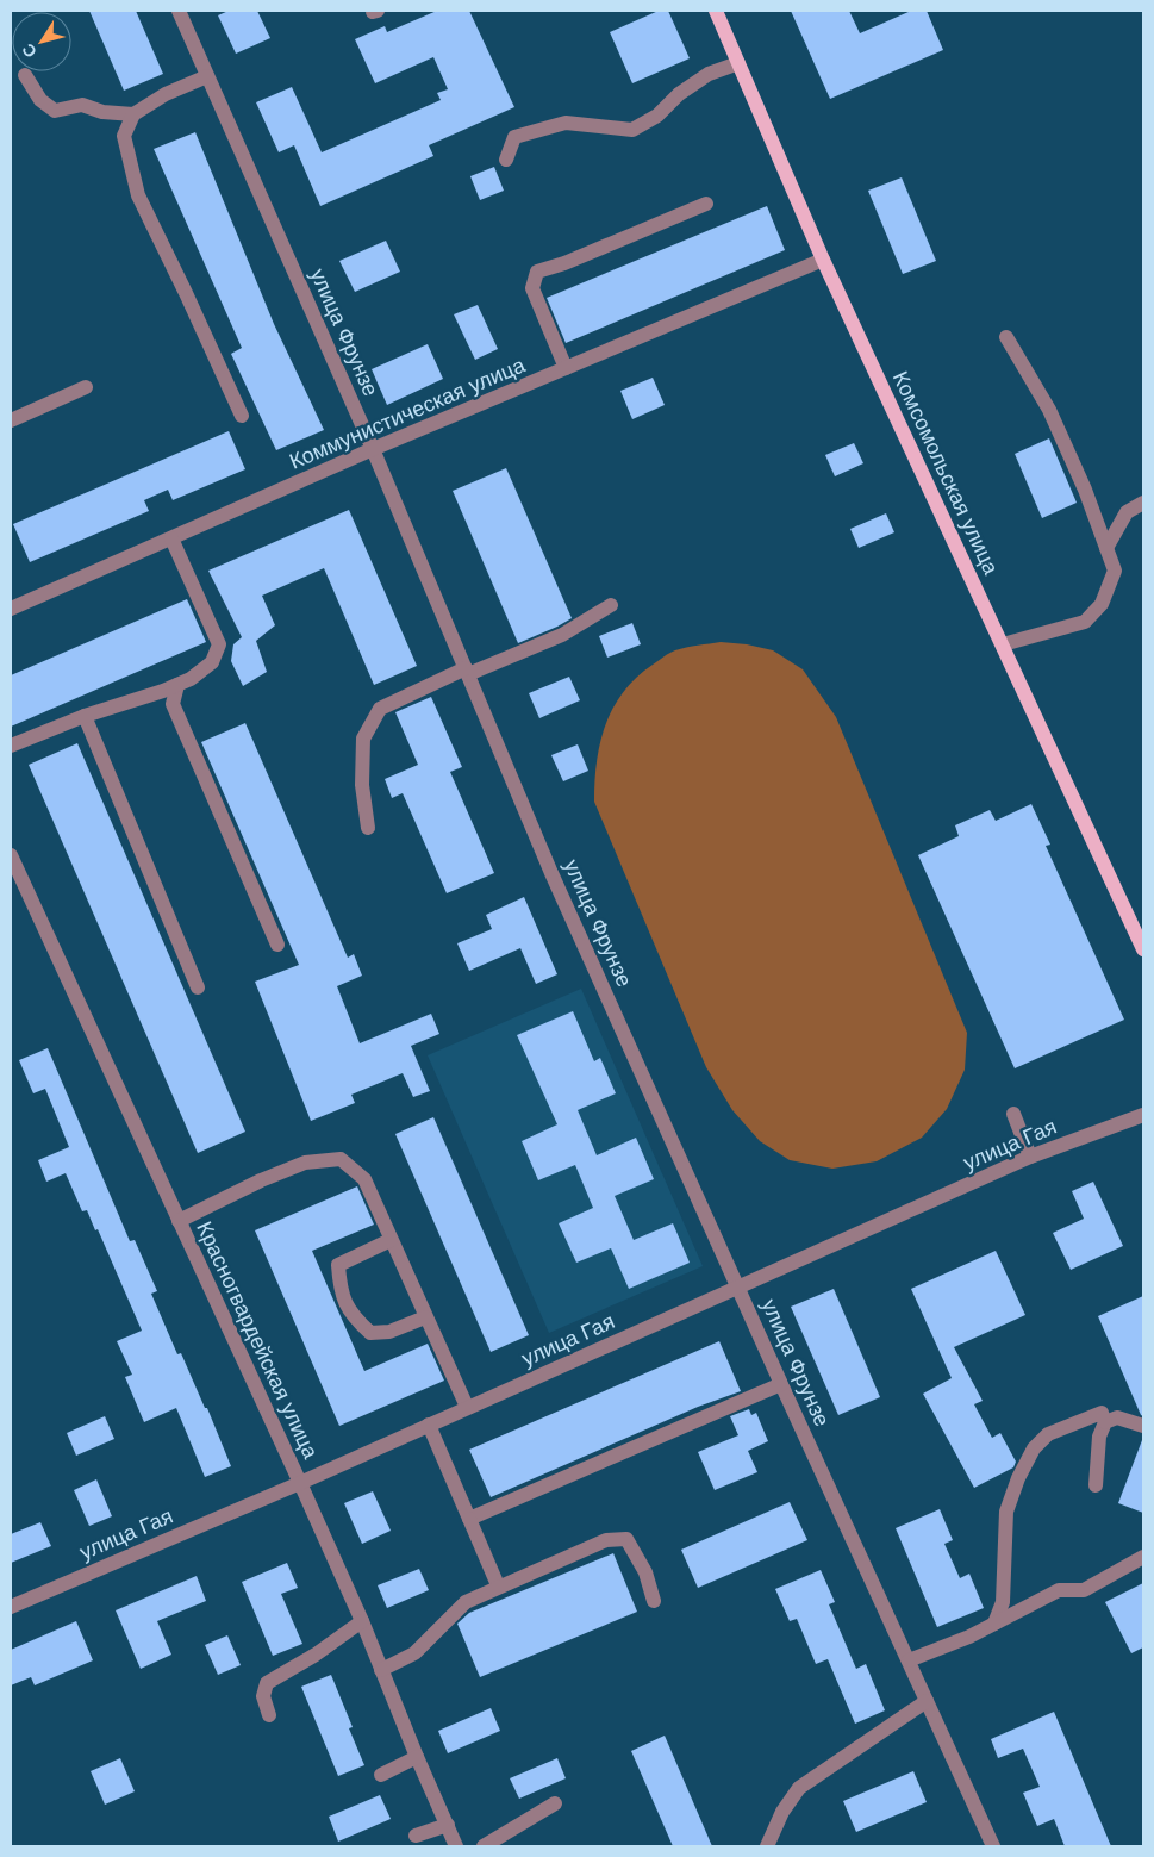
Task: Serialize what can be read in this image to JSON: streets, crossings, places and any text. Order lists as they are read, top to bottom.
{
  "streets": {
    "main road": ["Комсомольская улица"],
    "street": [
      "улица Фрунзе",
      "Коммунистическая улица",
      "улица Гая",
      "Красногвардейская улица"
    ]
  },
  "crossings": [
    ["улица Фрунзе", "Коммунистическая улица"],
    ["улица Фрунзе", "улица Гая"],
    ["Коммунистическая улица", "Комсомольская улица"],
    ["улица Гая", "Красногвардейская улица"]
  ],
  "north": "bottom left"
}
